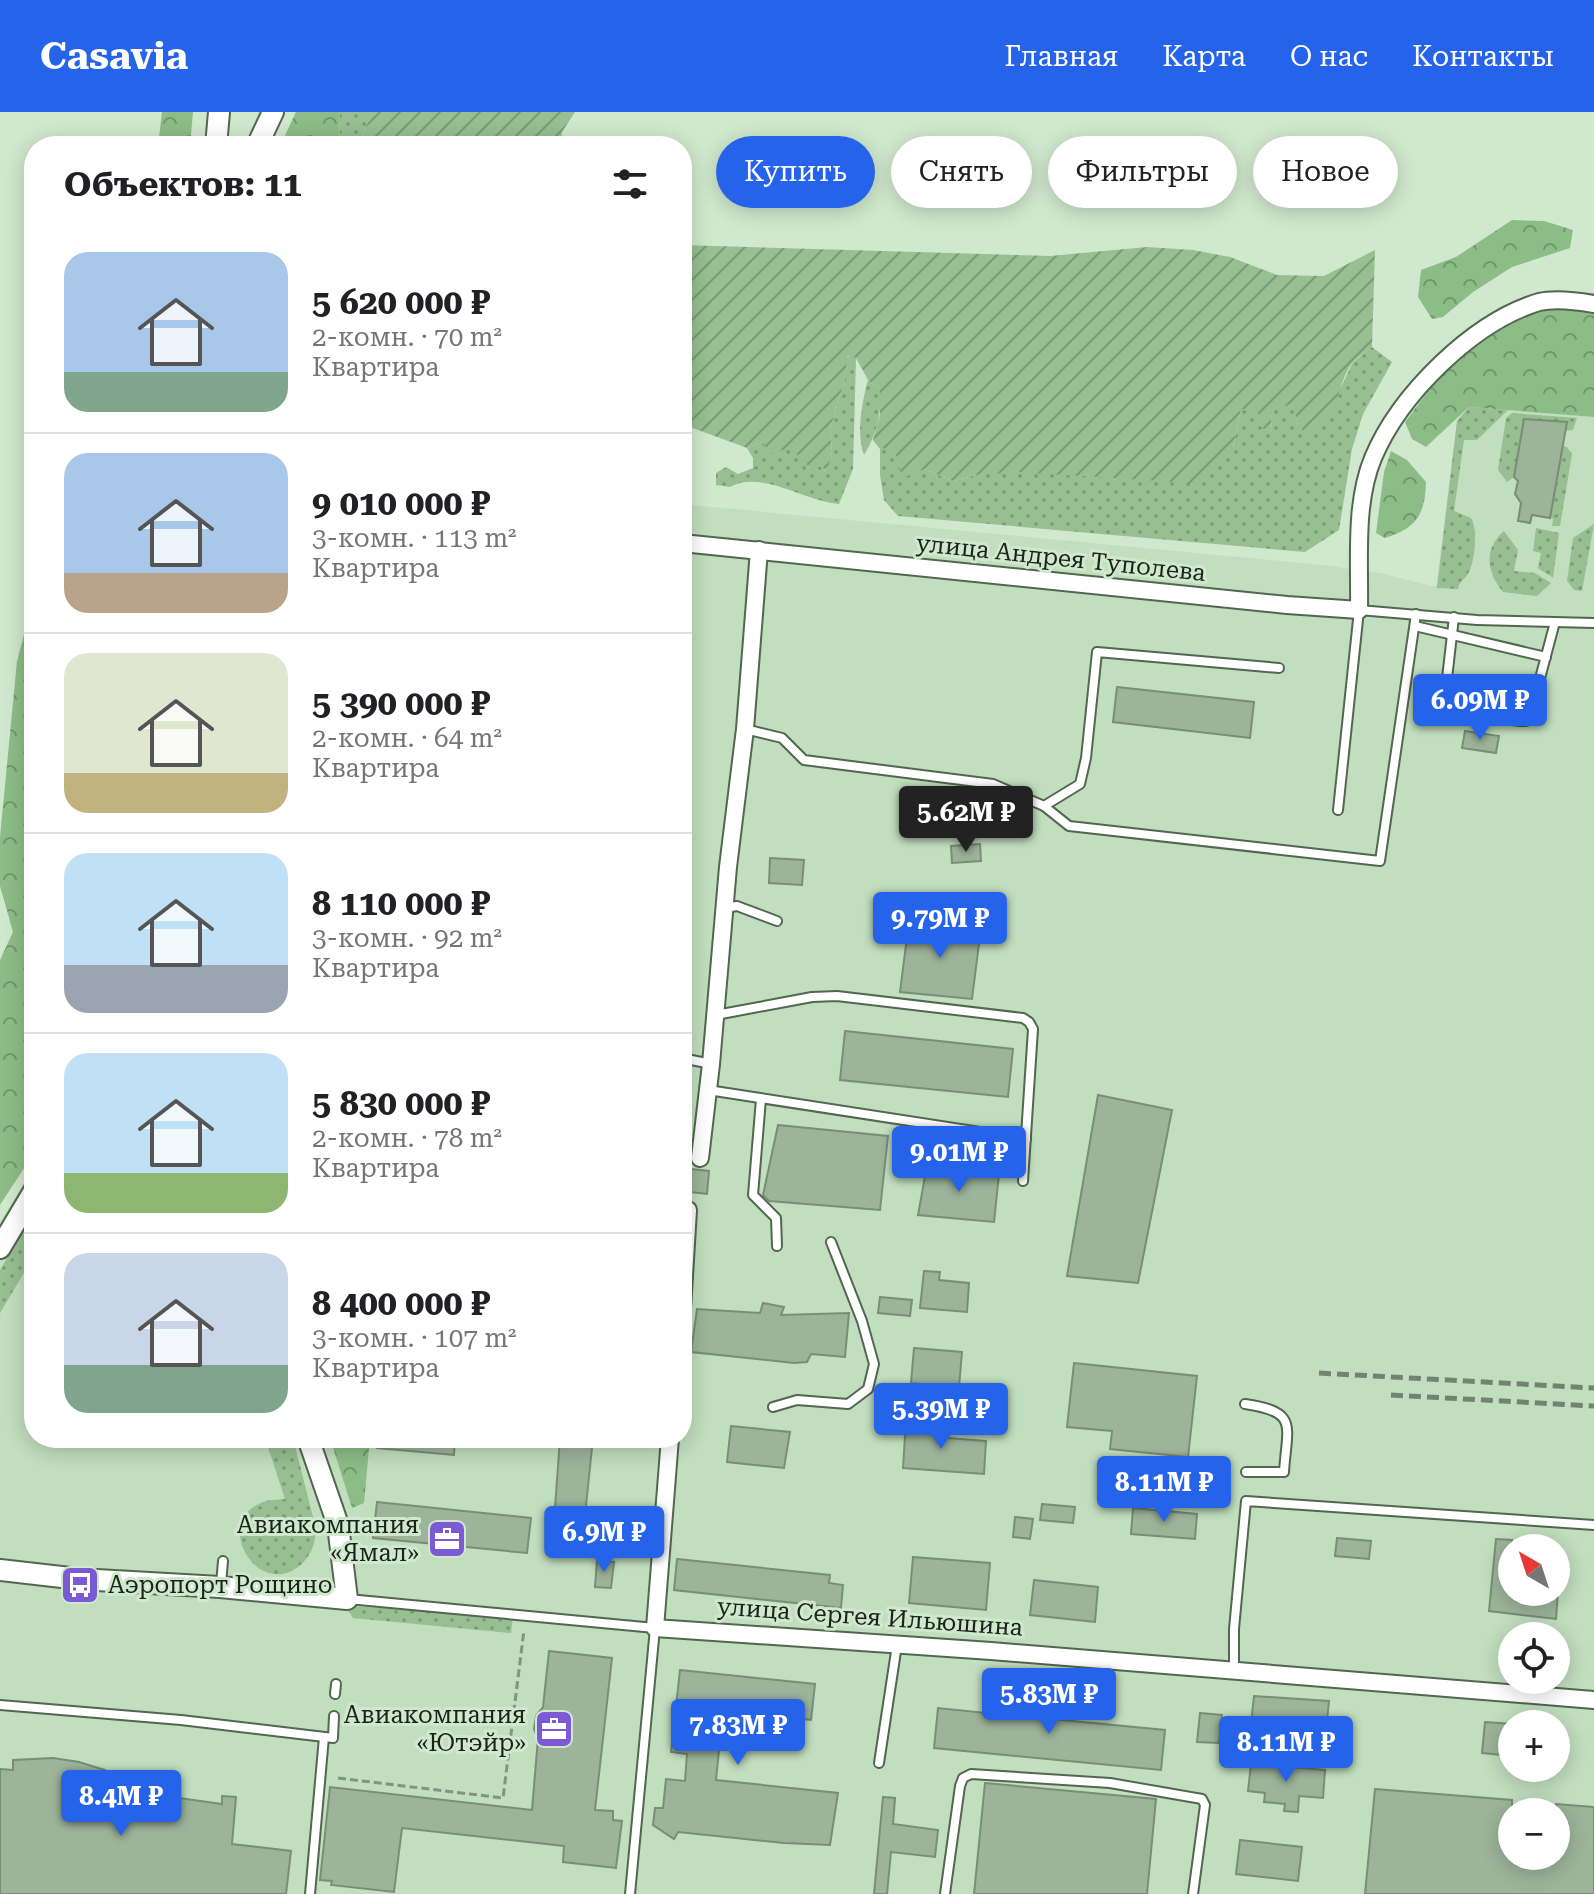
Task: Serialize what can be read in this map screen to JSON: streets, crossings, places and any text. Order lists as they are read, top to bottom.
{
  "streets": {
    "street": ["улица Андрея Туполева", "улица Сергея Ильюшина"]
  },
  "places": {
    "office": ["Авиакомпания «Ямал»", "Авиакомпания «Ютэйр»"],
    "bus stop": ["Аэропорт Рощино"]
  },
  "north": "top left",
  "page": {
    "header": "Casavia",
    "nav": [
      "Главная",
      "Карта",
      "О нас",
      "Контакты"
    ],
    "chip": [
      "Купить",
      "Снять",
      "Фильтры",
      "Новое"
    ],
    "heading": "Объектов: 11",
    "list": [
      {
        "name": "5 620 000 ₽",
        "note": "2-комн. · 70 m² · Квартира"
      },
      {
        "name": "9 010 000 ₽",
        "note": "3-комн. · 113 m² · Квартира"
      },
      {
        "name": "5 390 000 ₽",
        "note": "2-комн. · 64 m² · Квартира"
      },
      {
        "name": "8 110 000 ₽",
        "note": "3-комн. · 92 m² · Квартира"
      },
      {
        "name": "5 830 000 ₽",
        "note": "2-комн. · 78 m² · Квартира"
      },
      {
        "name": "8 400 000 ₽",
        "note": "3-комн. · 107 m² · Квартира"
      }
    ],
    "price": [
      "6.09M ₽",
      "5.62M ₽",
      "9.79M ₽",
      "9.01M ₽",
      "5.39M ₽",
      "8.11M ₽",
      "6.9M ₽",
      "5.83M ₽",
      "7.83M ₽",
      "8.11M ₽",
      "8.4M ₽"
    ],
    "map_buttons": ["+", "−"]
  }
}
